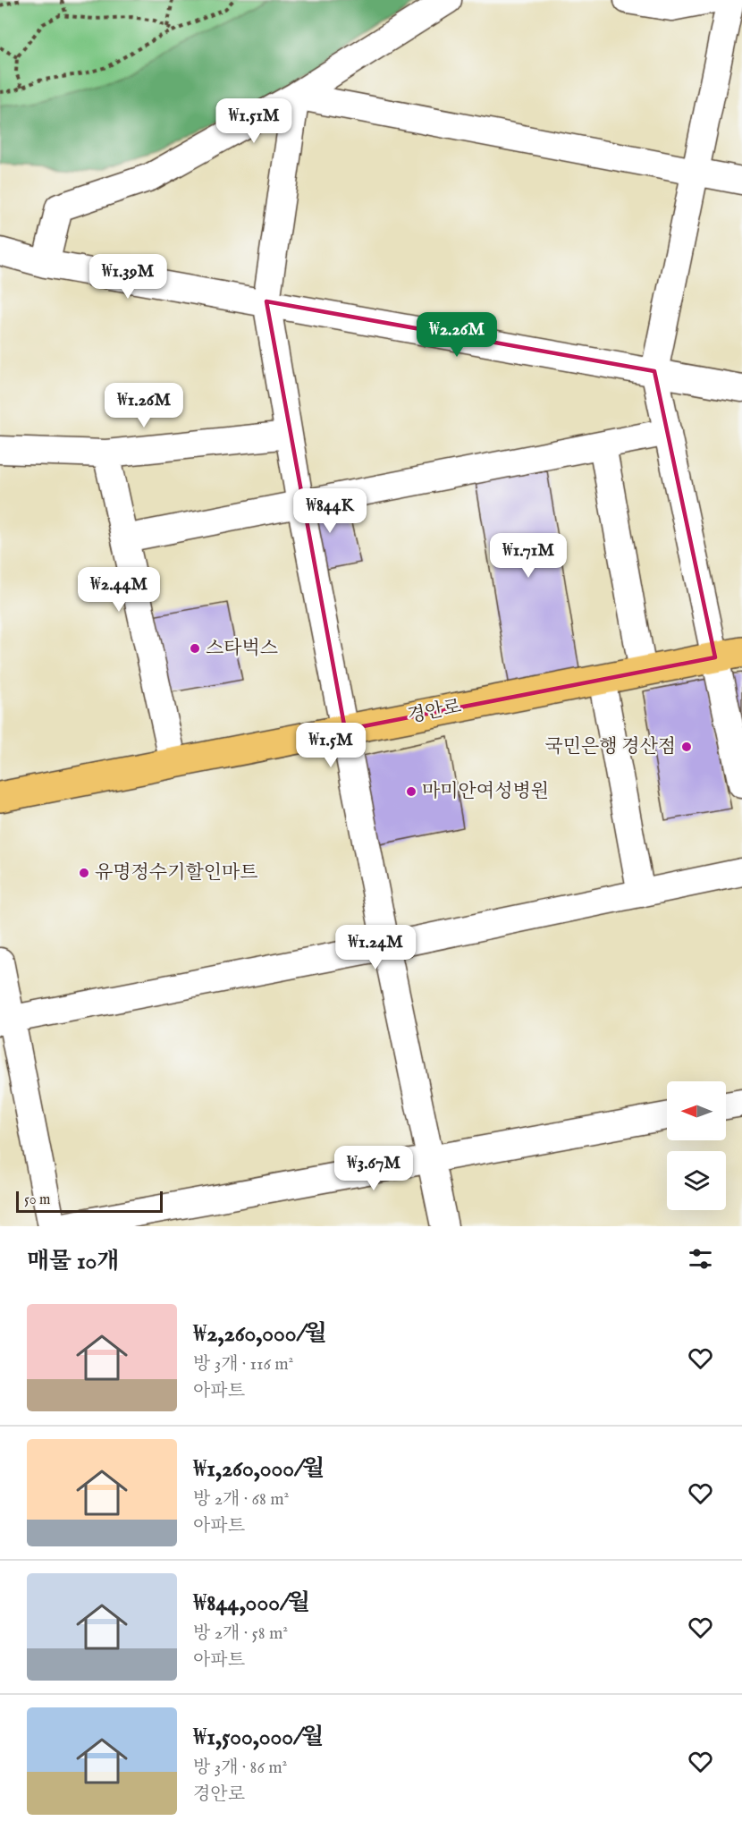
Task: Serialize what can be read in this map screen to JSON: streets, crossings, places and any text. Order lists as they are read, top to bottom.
{
  "streets": {
    "main road": ["경안로"]
  },
  "places": [
    "스타벅스",
    "국민은행 경산점",
    "마미안여성병원",
    "유명정수기할인마트"
  ],
  "scale_bar": "50 m",
  "north": "left",
  "page": {
    "price": [
      "₩1.51M",
      "₩1.39M",
      "₩2.26M",
      "₩1.26M",
      "₩844K",
      "₩1.71M",
      "₩2.44M",
      "₩1.5M",
      "₩1.24M",
      "₩3.67M"
    ],
    "scale": "50 m",
    "heading": "매물 10개",
    "list": [
      {
        "name": "₩2,260,000/월",
        "note": "방 3개 · 116 m² · 아파트"
      },
      {
        "name": "₩1,260,000/월",
        "note": "방 2개 · 68 m² · 아파트"
      },
      {
        "name": "₩844,000/월",
        "note": "방 2개 · 58 m² · 아파트"
      },
      {
        "name": "₩1,500,000/월",
        "note": "방 3개 · 86 m² · 경안로"
      }
    ]
  }
}
